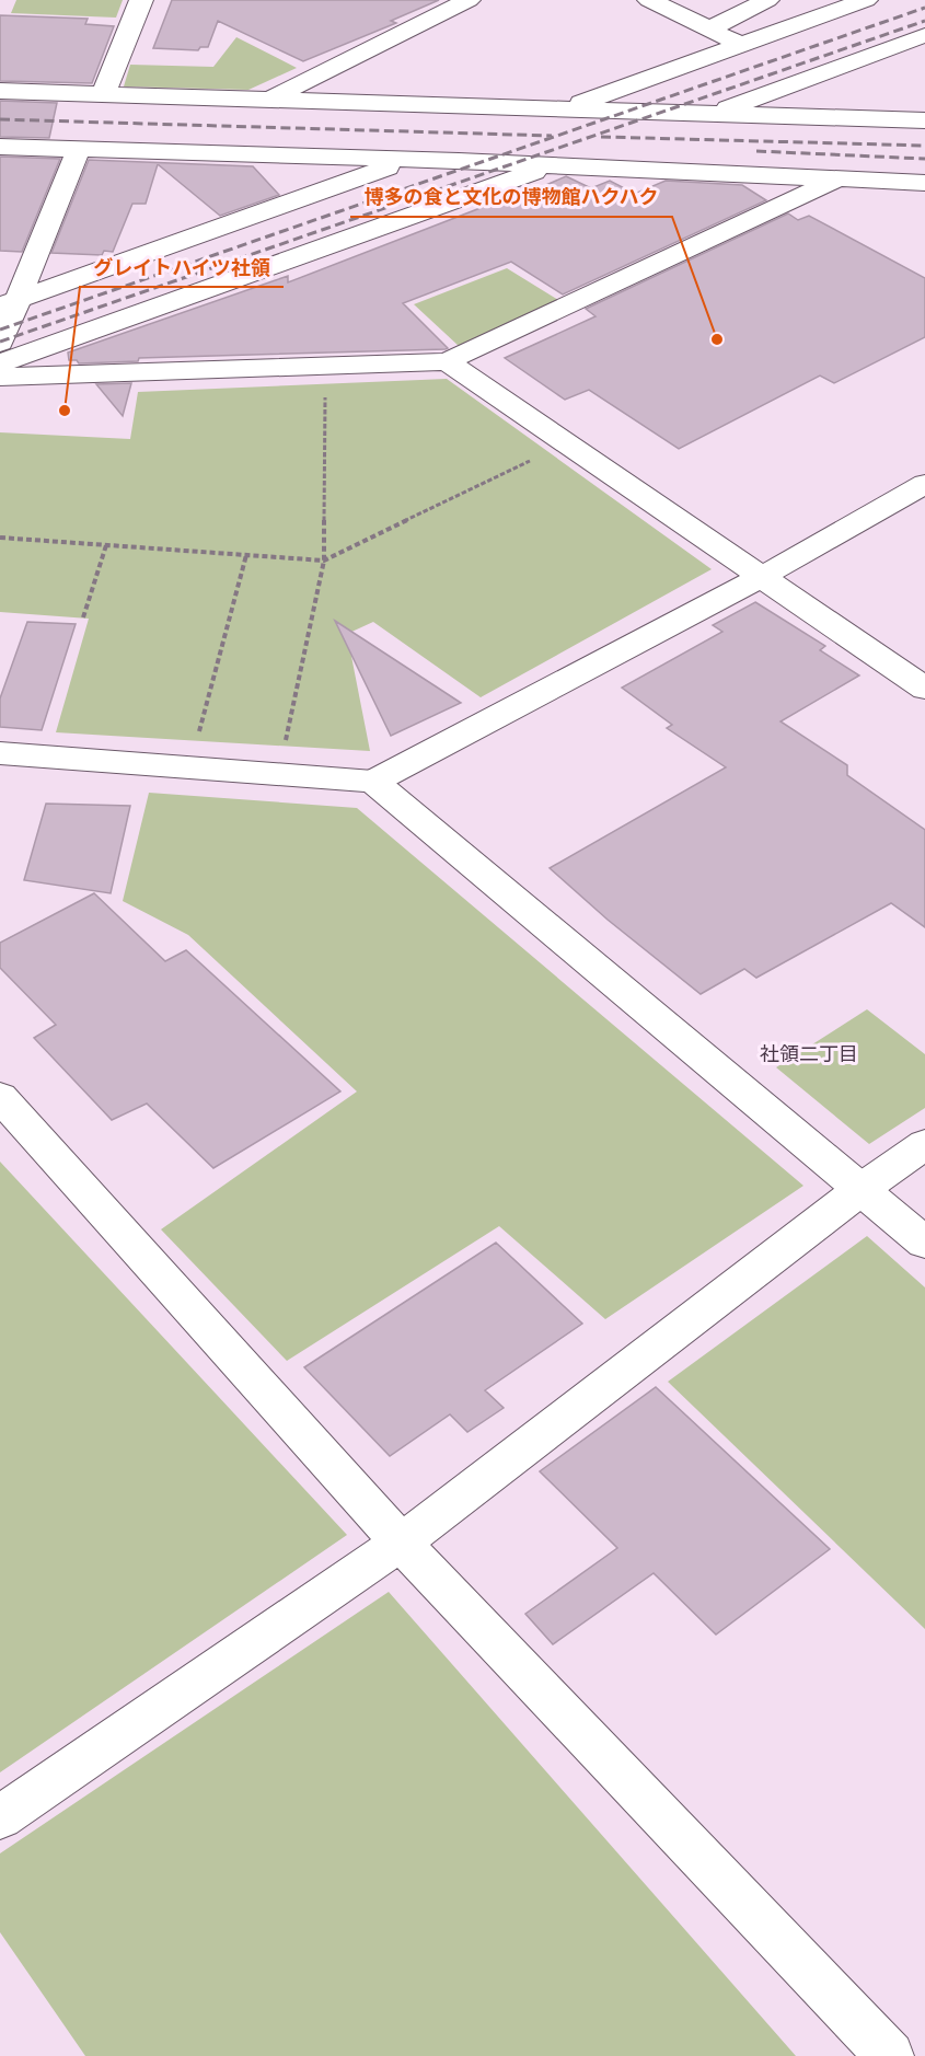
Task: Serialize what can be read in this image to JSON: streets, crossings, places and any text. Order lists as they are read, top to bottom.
{
  "districts": ["社領二丁目"],
  "places": ["博多の食と文化の博物館ハクハク", "グレイトハイツ社領"]
}
